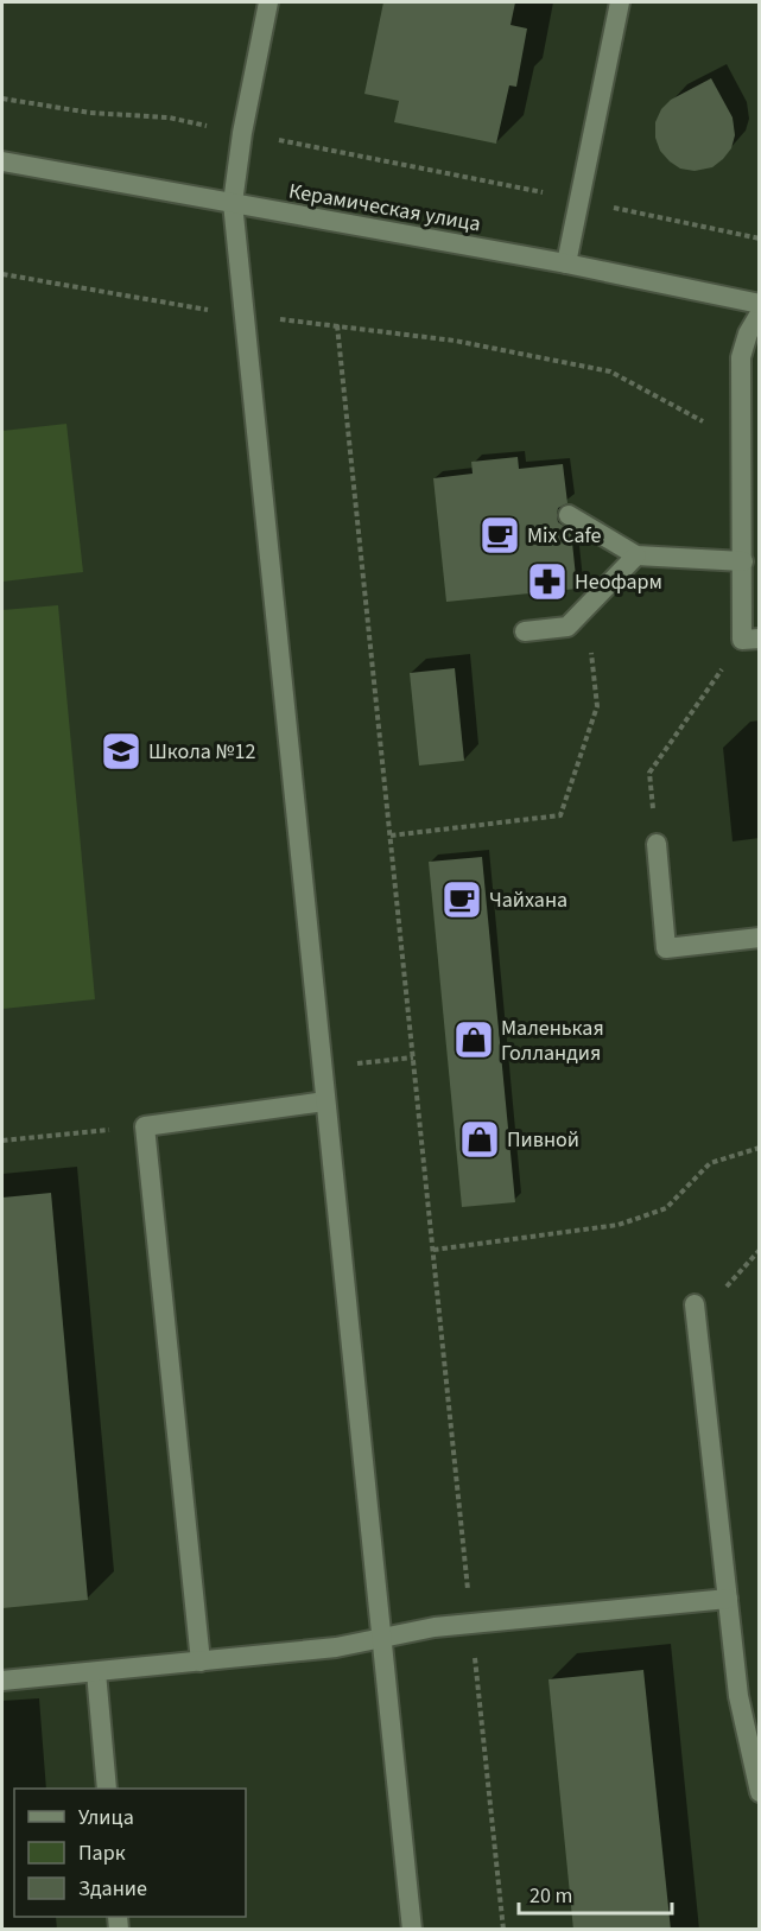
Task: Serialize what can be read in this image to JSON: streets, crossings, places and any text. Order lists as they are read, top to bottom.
{
  "streets": {
    "street": ["Керамическая улица"]
  },
  "places": {
    "cafe": ["Mix Cafe", "Чайхана"],
    "pharmacy": ["Неофарм"],
    "school or university": ["Школа №12"],
    "shop": ["Маленькая Голландия", "Пивной"]
  },
  "legend": ["Улица", "Парк", "Здание"],
  "scale_bar": "20 m"
}
